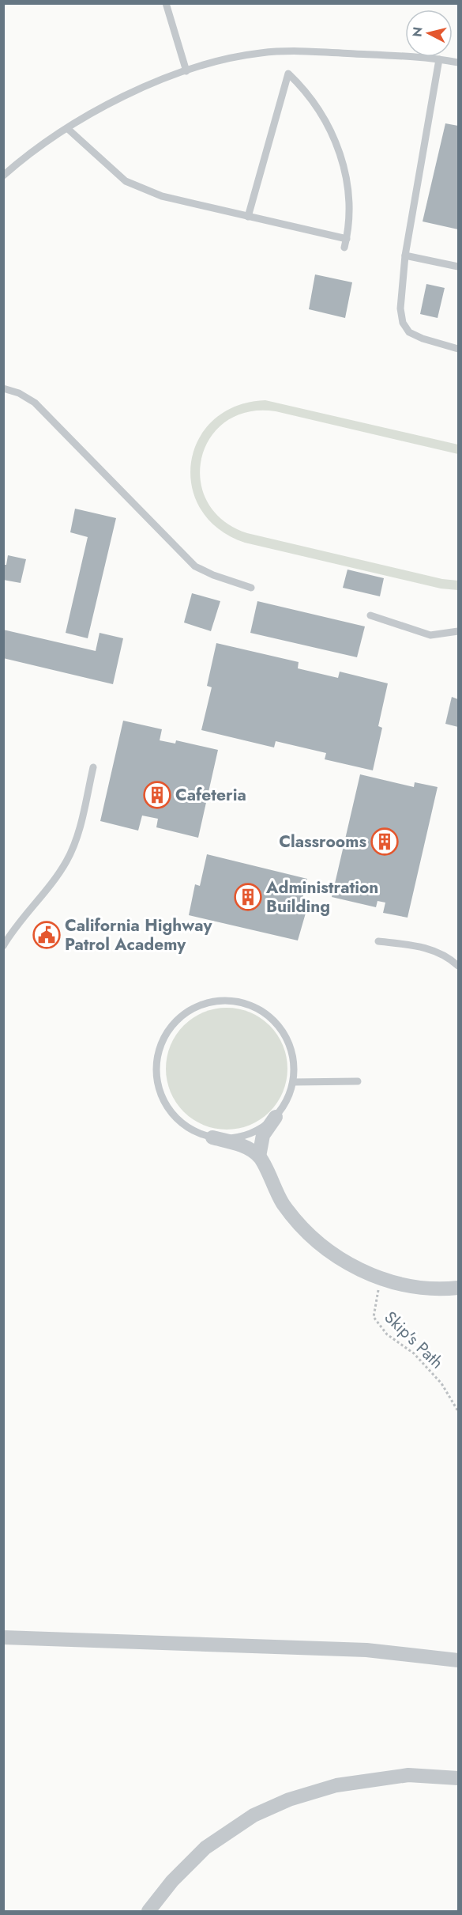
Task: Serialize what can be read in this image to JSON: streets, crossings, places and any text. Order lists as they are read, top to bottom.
{
  "streets": {
    "path": ["Skip's Path"]
  },
  "places": {
    "building": ["Cafeteria", "Classrooms", "Administration Building"],
    "public building": ["California Highway Patrol Academy"]
  },
  "north": "left"
}
